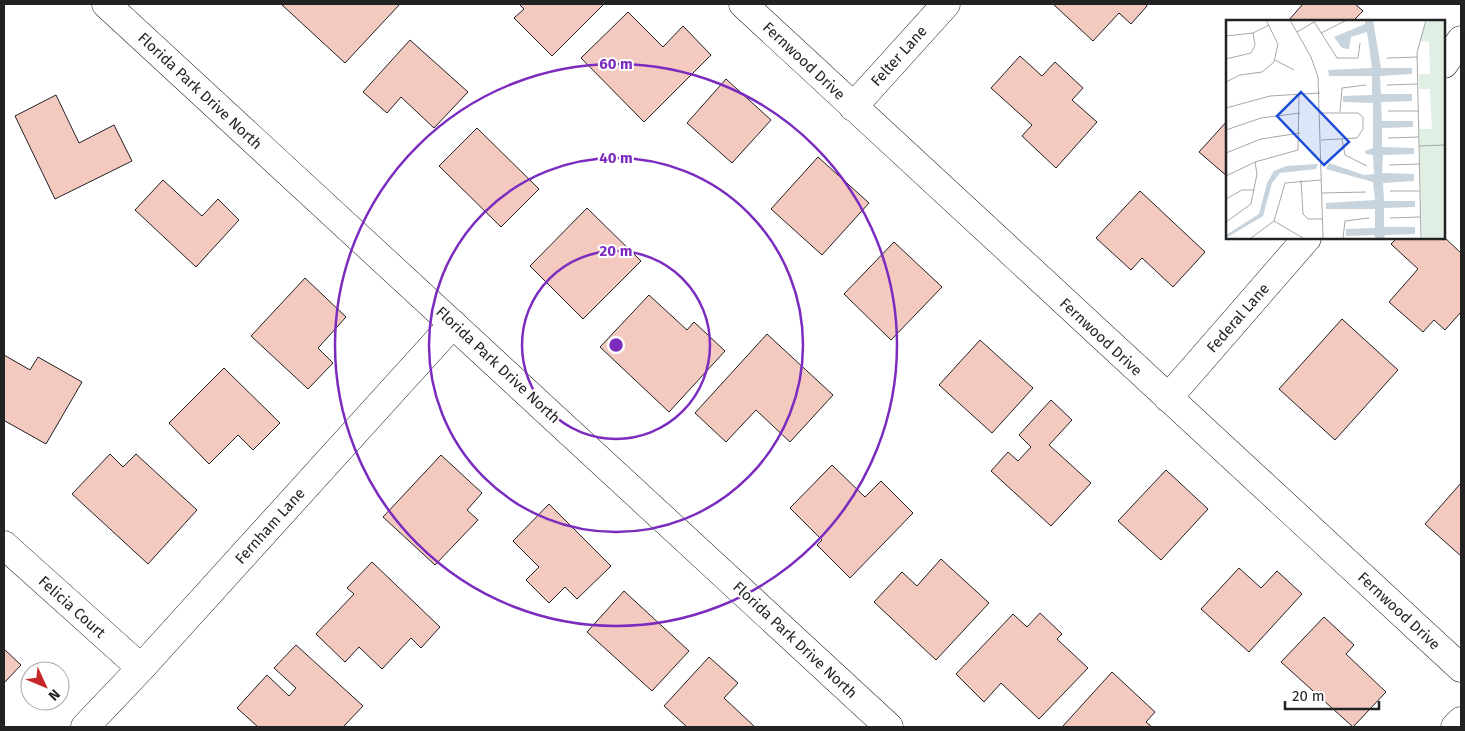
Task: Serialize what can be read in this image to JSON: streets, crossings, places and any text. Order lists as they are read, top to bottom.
{
  "streets": {
    "street": [
      "Felter Lane",
      "Fernwood Drive",
      "Florida Park Drive North",
      "Federal Lane",
      "Fernham Lane",
      "Felicia Court"
    ]
  },
  "crossings": [
    ["Felter Lane", "Fernwood Drive"],
    ["Fernwood Drive", "Federal Lane"],
    ["Florida Park Drive North", "Fernham Lane"],
    ["Fernham Lane", "Felicia Court"]
  ],
  "scale_bar": "20 m",
  "north": "bottom right",
  "rings": ["60 m", "40 m", "20 m"]
}
